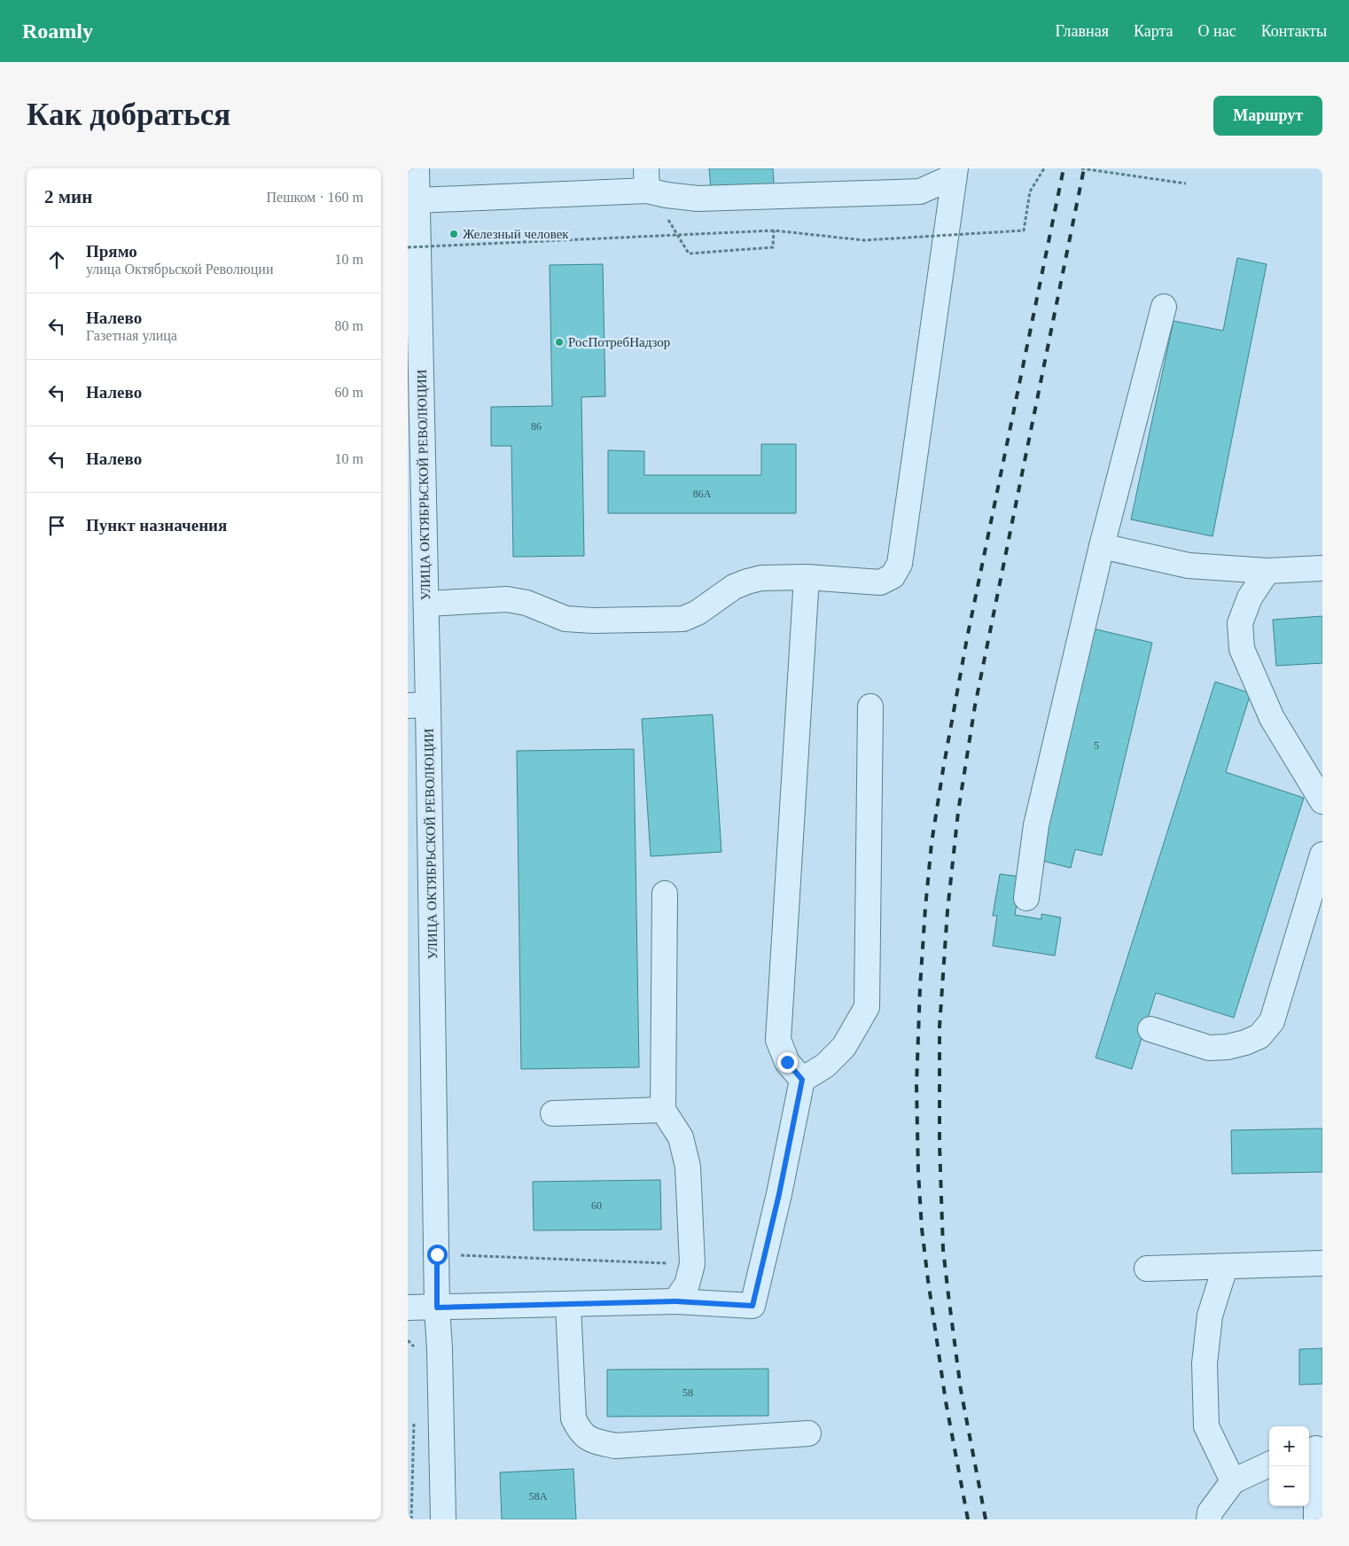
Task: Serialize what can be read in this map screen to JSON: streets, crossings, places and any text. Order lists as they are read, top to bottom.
{
  "streets": {
    "street": ["УЛИЦА ОКТЯБРЬСКОЙ РЕВОЛЮЦИИ"]
  },
  "places": ["Железный человек", "РосПотребНадзор"],
  "house_numbers": [
    "86",
    "86А",
    "5",
    "60",
    "58",
    "58А"
  ],
  "page": {
    "header": "Roamly",
    "nav": [
      "Главная",
      "Карта",
      "О нас",
      "Контакты"
    ],
    "buttons": "Маршрут",
    "title": "Как добраться",
    "heading": ["2 мин", "Пешком · 160 m"],
    "list": [
      ["Прямо", "улица Октябрьской Революции", "10 m"],
      ["Налево", "Газетная улица", "80 m"],
      ["Налево", "60 m"],
      ["Налево", "10 m"],
      "Пункт назначения"
    ],
    "map_buttons": ["+", "−"]
  }
}
